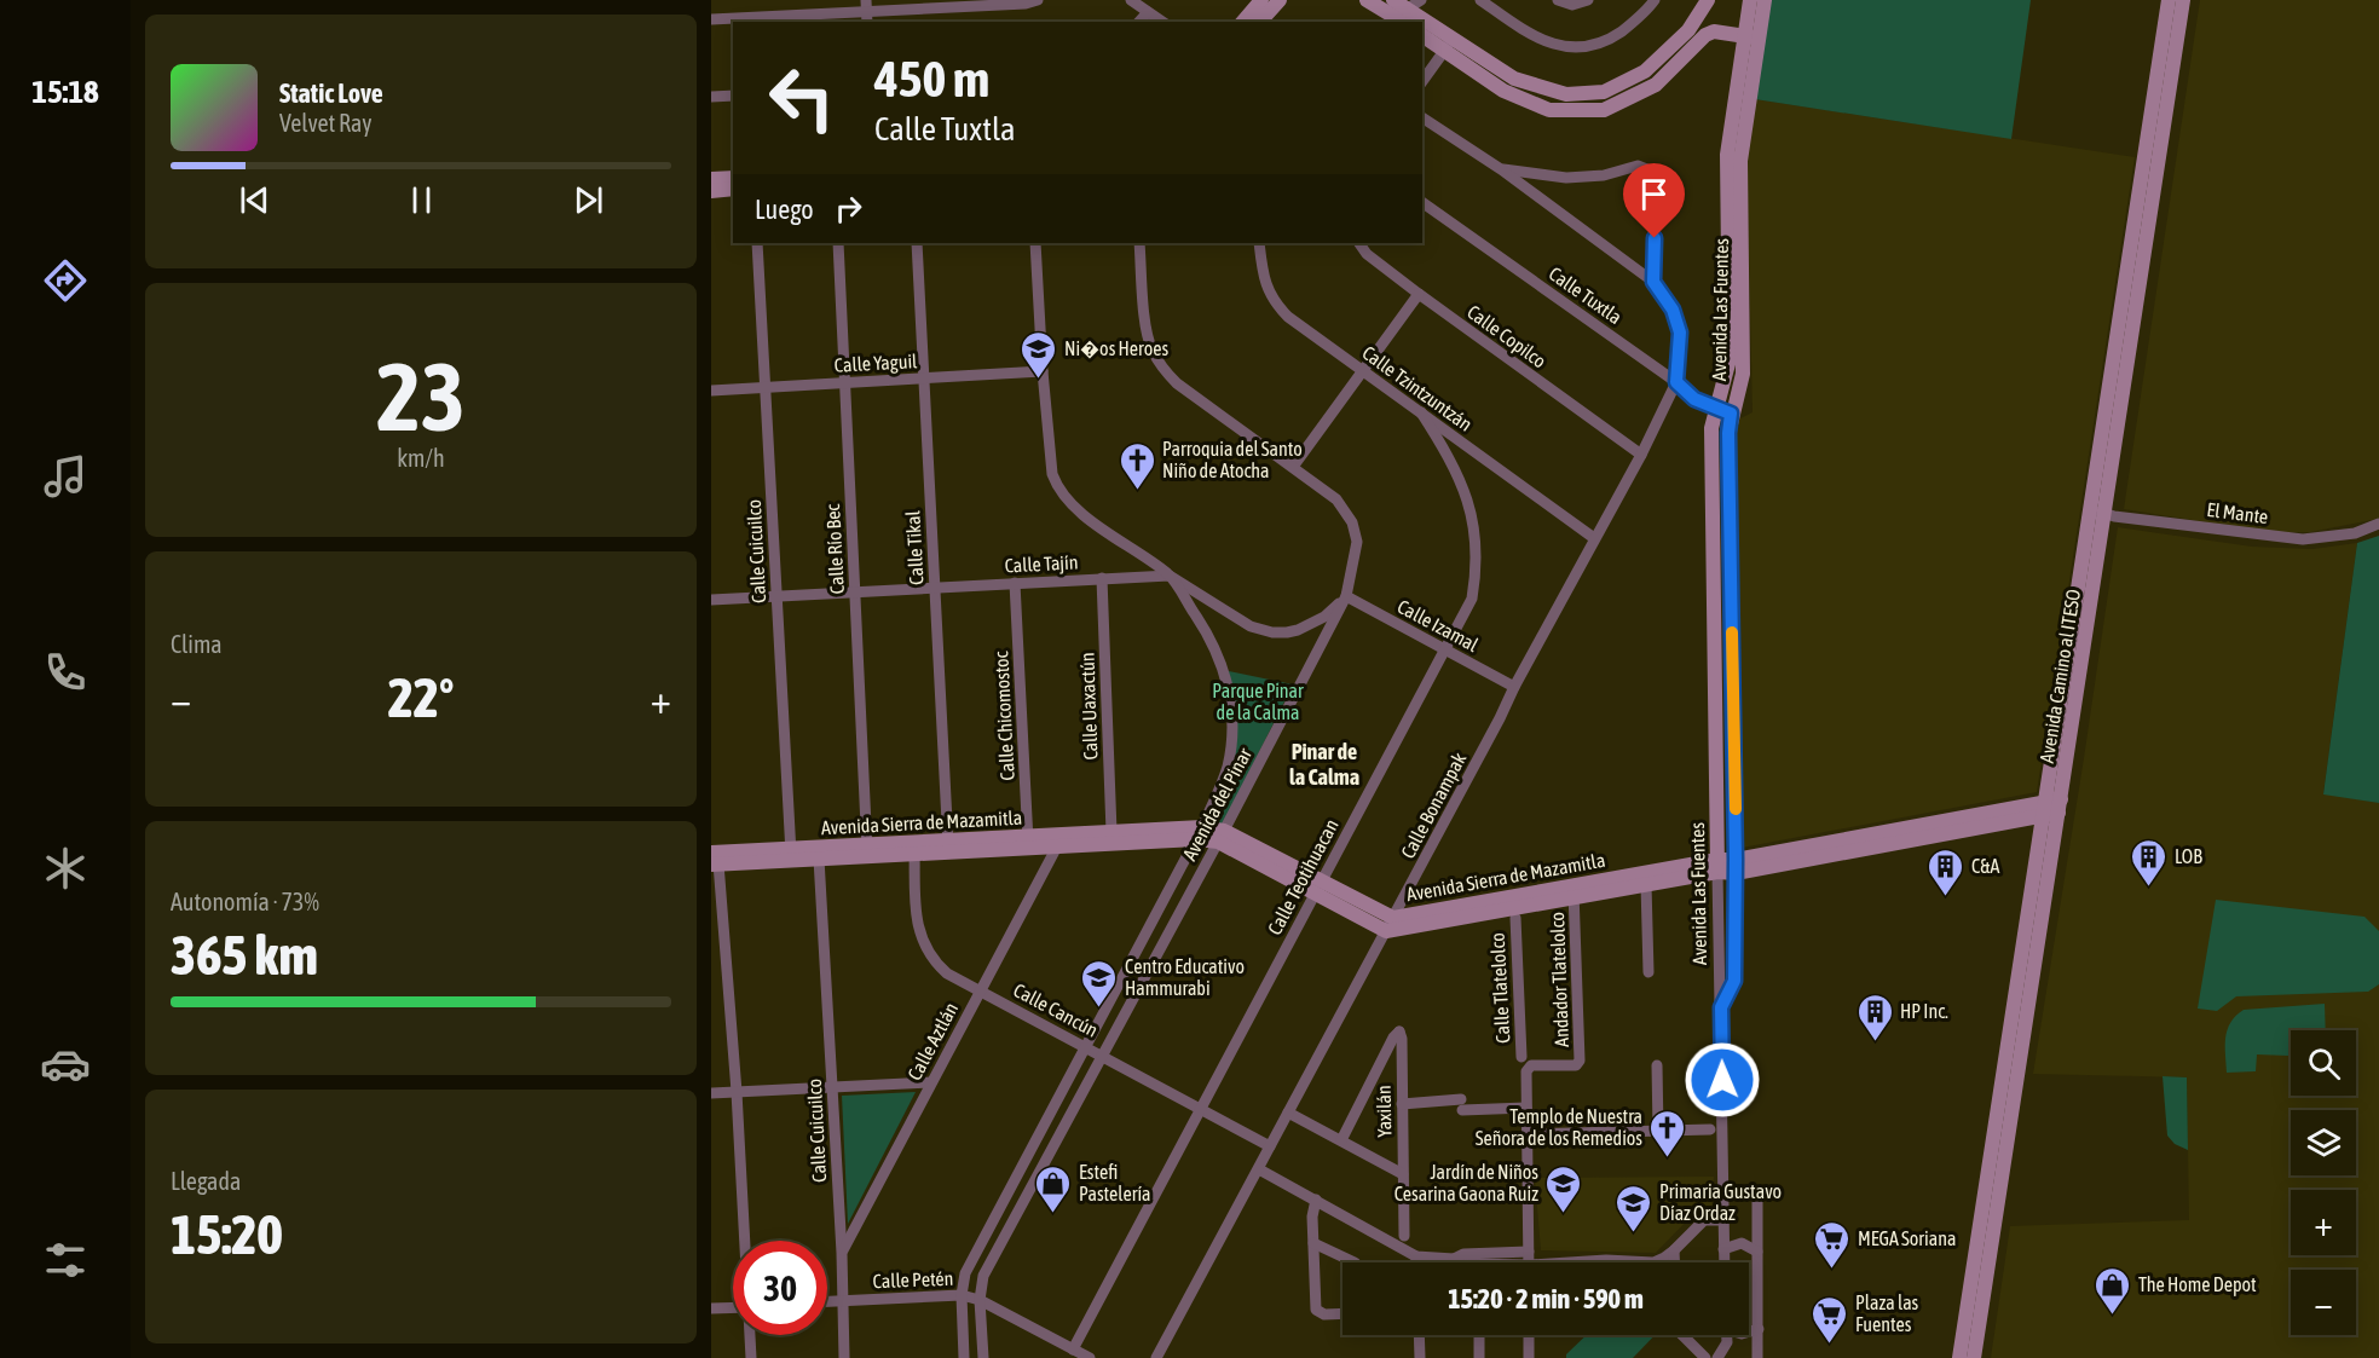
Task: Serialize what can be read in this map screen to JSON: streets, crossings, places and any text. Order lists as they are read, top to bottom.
{
  "streets": {
    "street": [
      "Calle Tuxtla",
      "Avenida Las Fuentes",
      "Calle Copilco",
      "Calle Yaguil",
      "Calle Tzintzuntzán",
      "El Mante",
      "Calle Tikal",
      "Calle Río Bec",
      "Calle Cuicuilco",
      "Calle Tajín",
      "Calle Izamal",
      "Avenida Camino al ITESO",
      "Calle Uaxactún",
      "Calle Chicomostoc",
      "Avenida del Pinar",
      "Calle Bonampak",
      "Avenida Sierra de Mazamitla",
      "Calle Teotihuacan",
      "Andador Tlatelolco",
      "Calle Tlatelolco",
      "Calle Cancún",
      "Calle Aztlán",
      "Yaxilán",
      "Calle Petén"
    ]
  },
  "crossings": [
    ["Calle Tuxtla", "Avenida Las Fuentes"],
    ["Calle Tuxtla", "Calle Bonampak"],
    ["Avenida Las Fuentes", "Avenida Sierra de Mazamitla"],
    ["Calle Copilco", "Calle Bonampak"],
    ["Calle Yaguil", "Calle Tikal"],
    ["Calle Yaguil", "Calle Río Bec"],
    ["Calle Yaguil", "Calle Cuicuilco"],
    ["Calle Yaguil", "Avenida del Pinar"],
    ["Calle Tzintzuntzán", "Calle Bonampak"],
    ["Calle Tzintzuntzán", "Calle Teotihuacan"],
    ["El Mante", "Avenida Camino al ITESO"],
    ["Calle Tikal", "Calle Tajín"],
    ["Calle Tikal", "Avenida Sierra de Mazamitla"],
    ["Calle Río Bec", "Calle Tajín"],
    ["Calle Río Bec", "Avenida Sierra de Mazamitla"],
    ["Calle Cuicuilco", "Calle Tajín"],
    ["Calle Cuicuilco", "Avenida Sierra de Mazamitla"],
    ["Calle Cuicuilco", "Calle Aztlán"],
    ["Calle Cuicuilco", "Calle Petén"],
    ["Calle Tajín", "Calle Uaxactún"],
    ["Calle Tajín", "Calle Chicomostoc"],
    ["Calle Tajín", "Avenida del Pinar"],
    ["Calle Izamal", "Avenida del Pinar"],
    ["Calle Izamal", "Calle Bonampak"],
    ["Calle Izamal", "Calle Teotihuacan"],
    ["Avenida Camino al ITESO", "Avenida Sierra de Mazamitla"],
    ["Calle Uaxactún", "Avenida Sierra de Mazamitla"],
    ["Calle Chicomostoc", "Avenida Sierra de Mazamitla"],
    ["Avenida del Pinar", "Avenida Sierra de Mazamitla"],
    ["Avenida del Pinar", "Calle Cancún"],
    ["Avenida del Pinar", "Calle Petén"],
    ["Calle Bonampak", "Avenida Sierra de Mazamitla"],
    ["Calle Bonampak", "Calle Cancún"],
    ["Avenida Sierra de Mazamitla", "Calle Teotihuacan"],
    ["Avenida Sierra de Mazamitla", "Andador Tlatelolco"],
    ["Avenida Sierra de Mazamitla", "Calle Cancún"],
    ["Avenida Sierra de Mazamitla", "Calle Aztlán"],
    ["Calle Teotihuacan", "Calle Cancún"],
    ["Calle Teotihuacan", "Calle Petén"],
    ["Andador Tlatelolco", "Calle Tlatelolco"],
    ["Calle Cancún", "Calle Aztlán"]
  ],
  "districts": ["Pinar de la Calma"],
  "parks": ["Parque Pinar de la Calma"],
  "places": {
    "school or university": [
      "Ni�os Heroes",
      "Centro Educativo Hammurabi",
      "Jardín de Niños Cesarina Gaona Ruiz",
      "Primaria Gustavo Díaz Ordaz"
    ],
    "church": ["Parroquia del Santo Niño de Atocha", "Templo de Nuestra Señora de los Remedios"],
    "building": ["LOB", "C&A", "HP Inc."],
    "shop": ["Estefi Pastelería", "The Home Depot"],
    "supermarket": ["MEGA Soriana", "Plaza las Fuentes"]
  },
  "page": {
    "tabs": "15:18",
    "turn": ["450 m", "Calle Tuxtla"],
    "song": ["Static Love", "Velvet Ray"],
    "then": "Luego",
    "tile": [
      ["23", "km/h"],
      "Clima",
      ["Autonomía · 73%", "365 km"],
      ["Llegada", "15:20"]
    ],
    "heat": ["−", "22°", "+"],
    "map_buttons": ["+", "−"],
    "limit": "30",
    "trip": "15:20 · 2 min · 590 m"
  }
}
